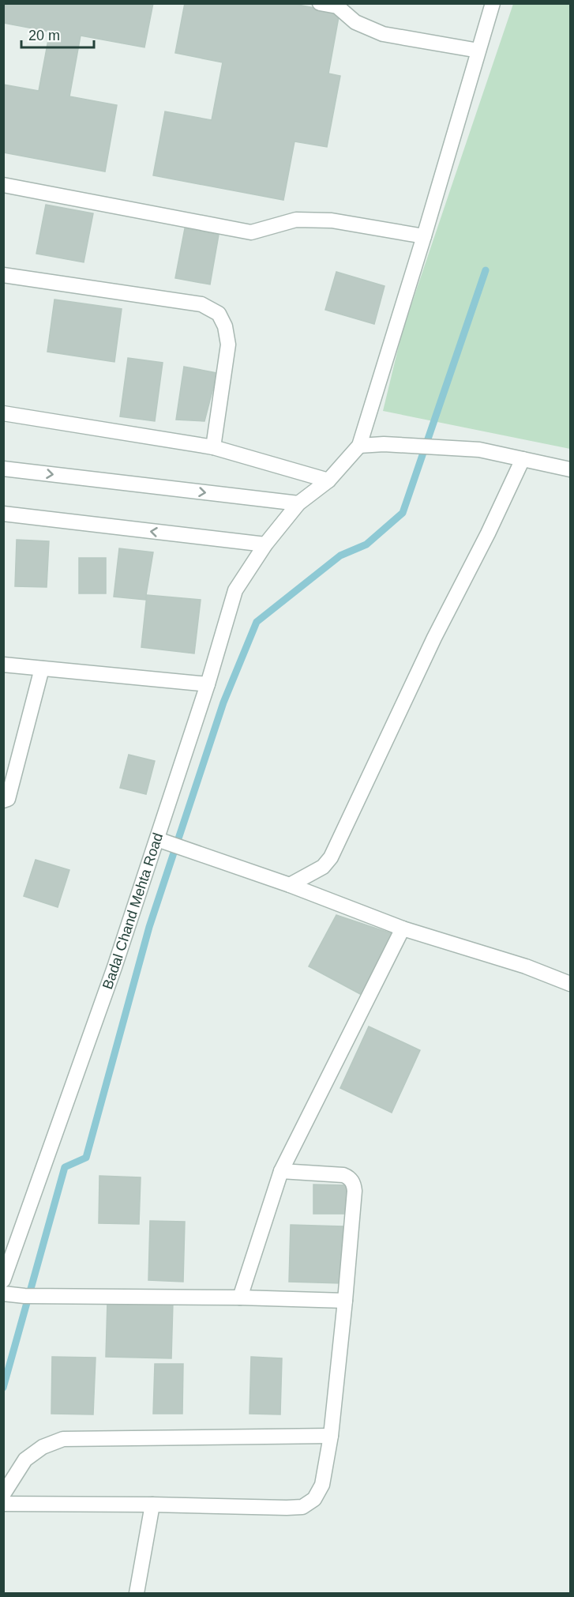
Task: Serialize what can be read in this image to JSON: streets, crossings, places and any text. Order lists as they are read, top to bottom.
{
  "streets": {
    "street": ["Badal Chand Mehta Road"]
  },
  "scale_bar": "20 m"
}
